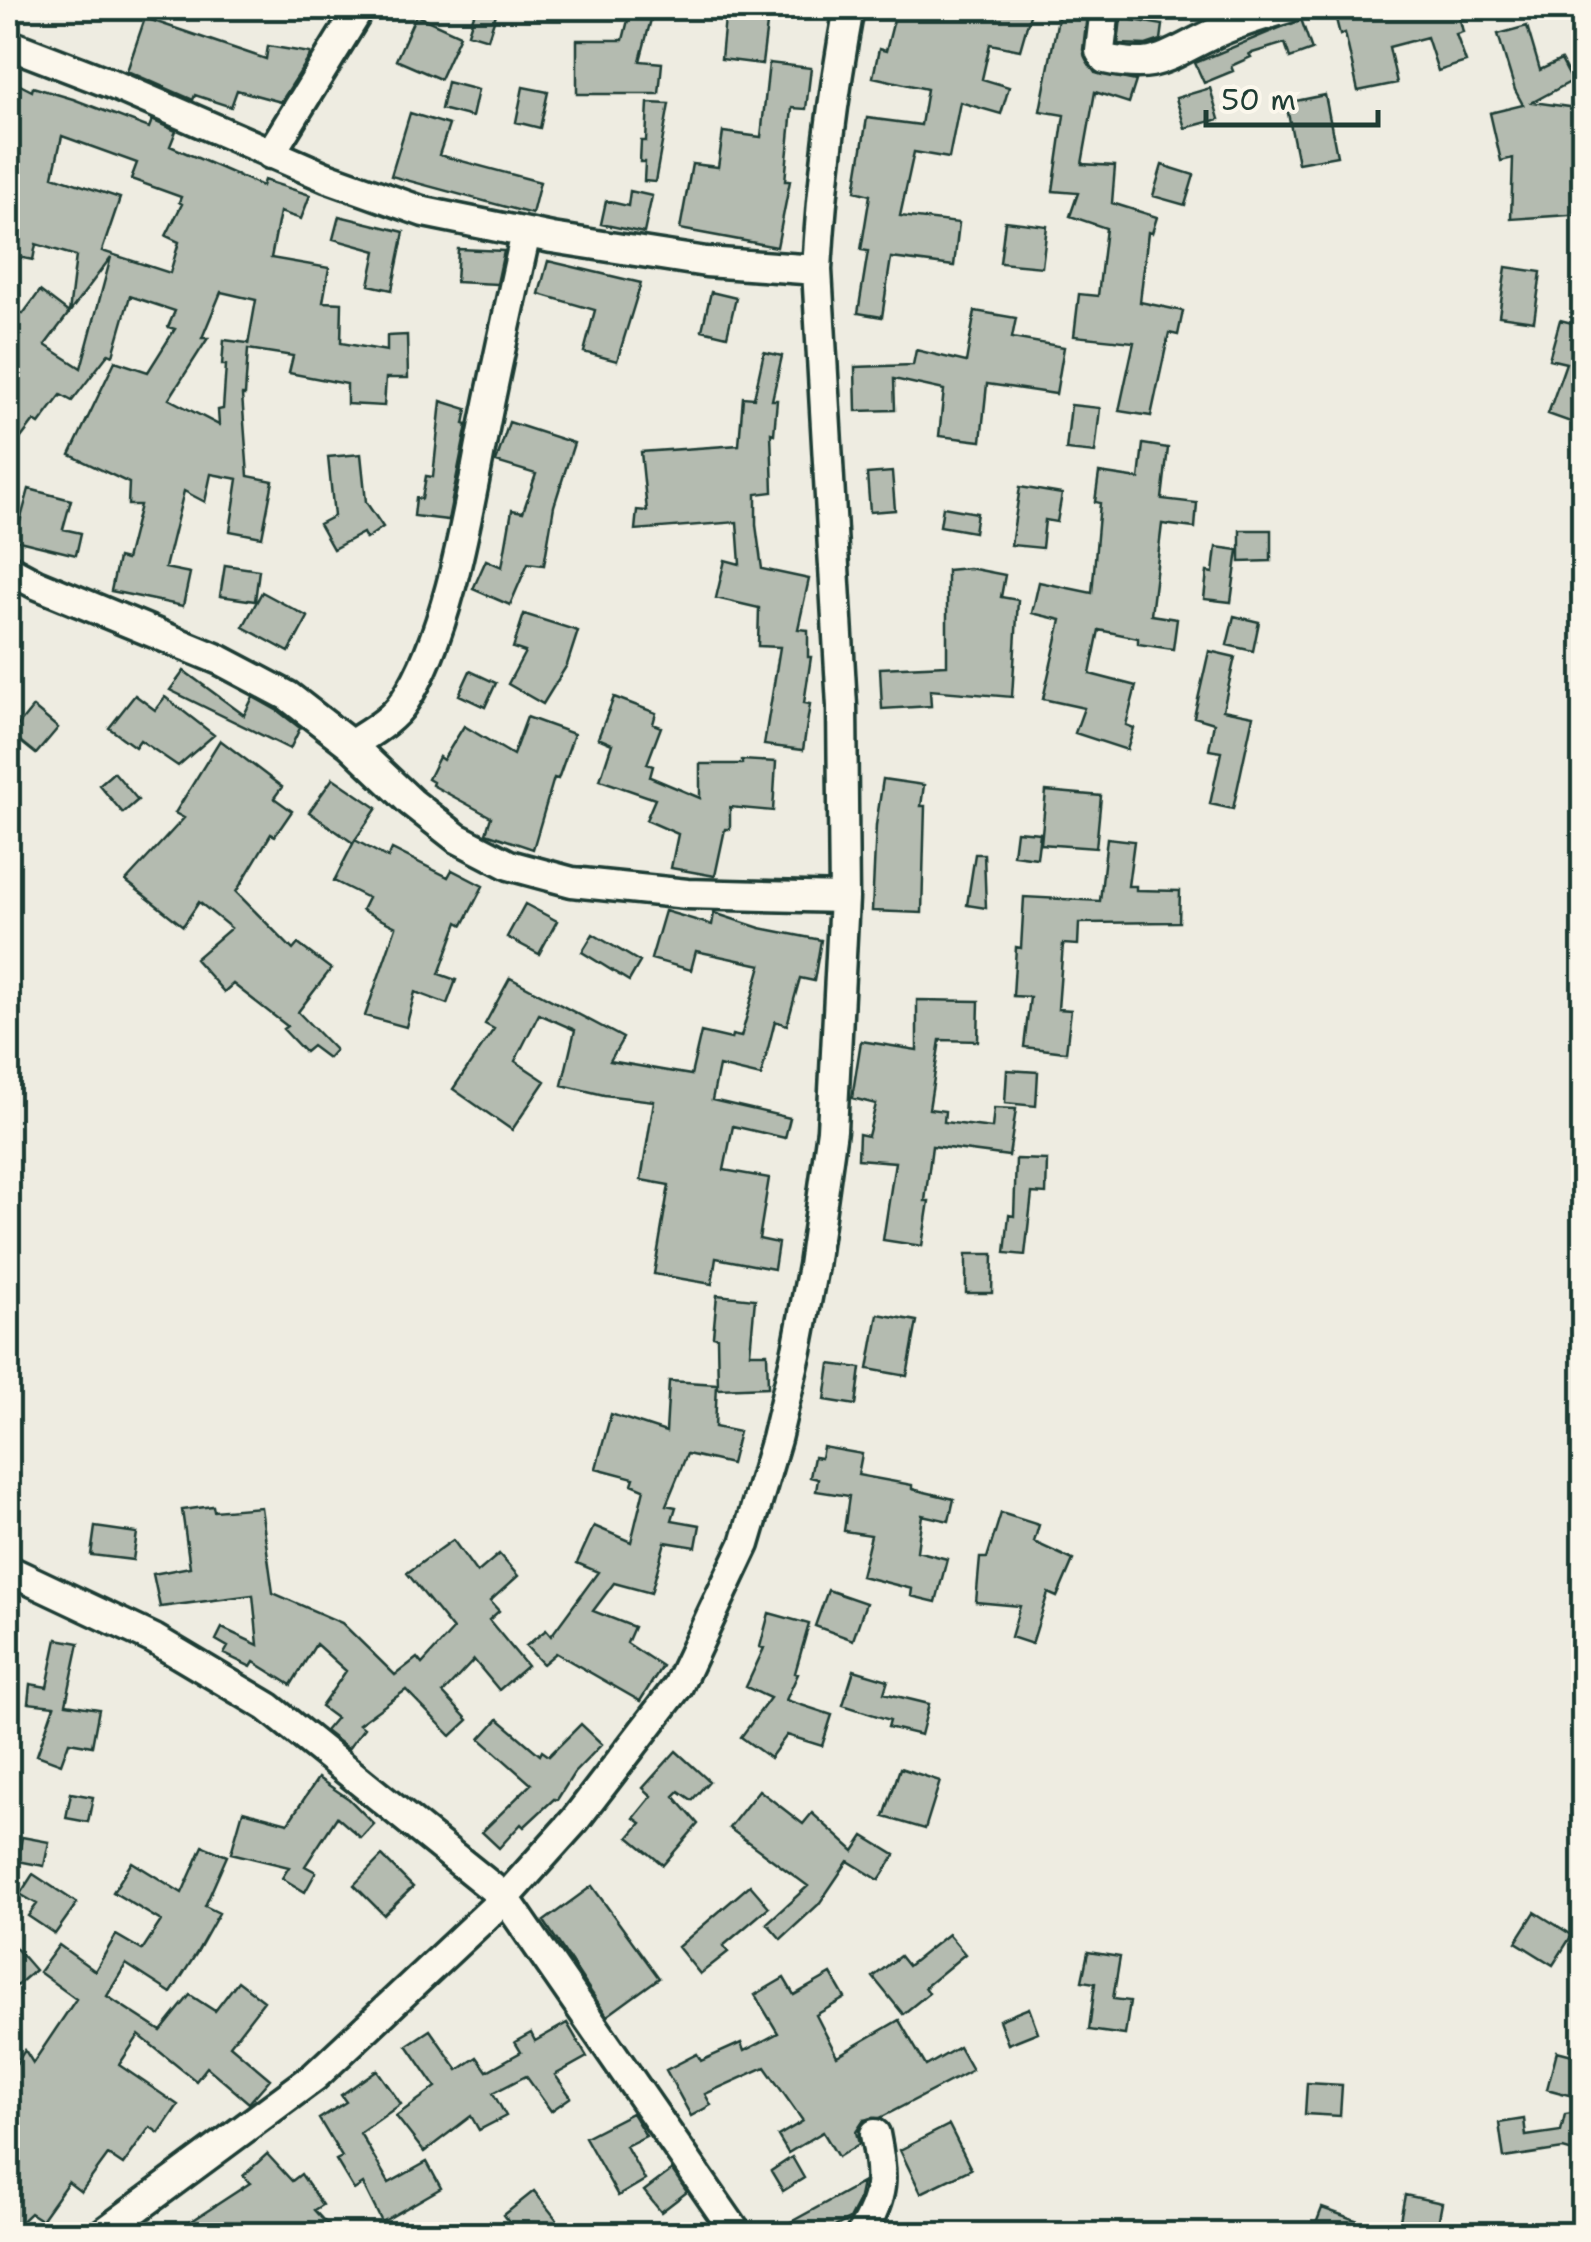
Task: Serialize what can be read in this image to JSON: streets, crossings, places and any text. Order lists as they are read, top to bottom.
{
  "scale_bar": "50 m"
}
